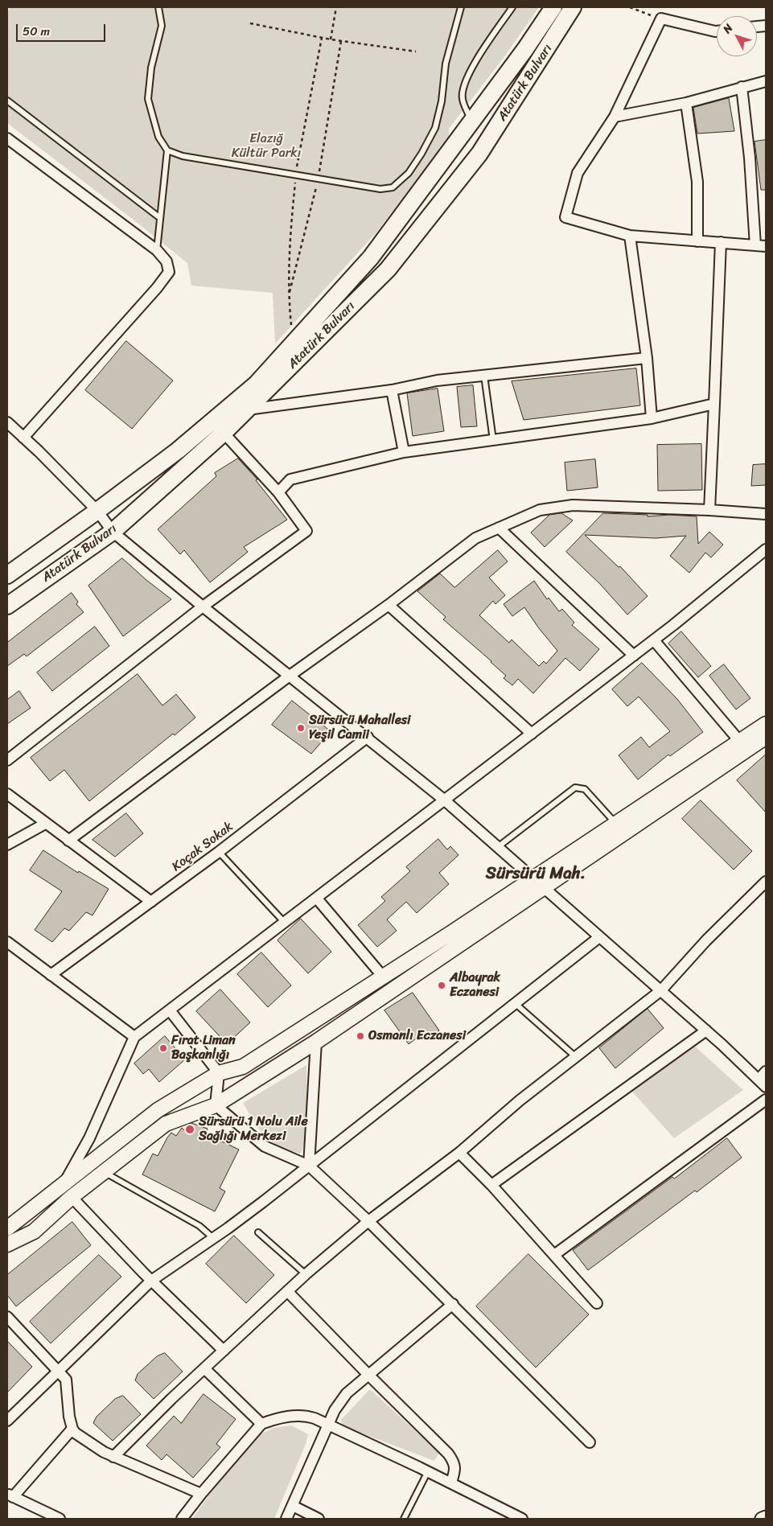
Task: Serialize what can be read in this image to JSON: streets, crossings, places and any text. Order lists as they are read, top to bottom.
{
  "streets": {
    "main road": ["Atatürk Bulvarı"],
    "street": ["Koçak Sokak"]
  },
  "districts": ["Sürsürü Mah."],
  "parks": ["Elazığ Kültür Parkı"],
  "places": [
    "Sürsürü Mahallesi Yeşil Camii",
    "Albayrak Eczanesi",
    "Osmanlı Eczanesi",
    "Fırat Liman Başkanlığı",
    "Sürsürü 1 Nolu Aile Sağlığı Merkezi"
  ],
  "scale_bar": "50 m",
  "north": "top left"
}
